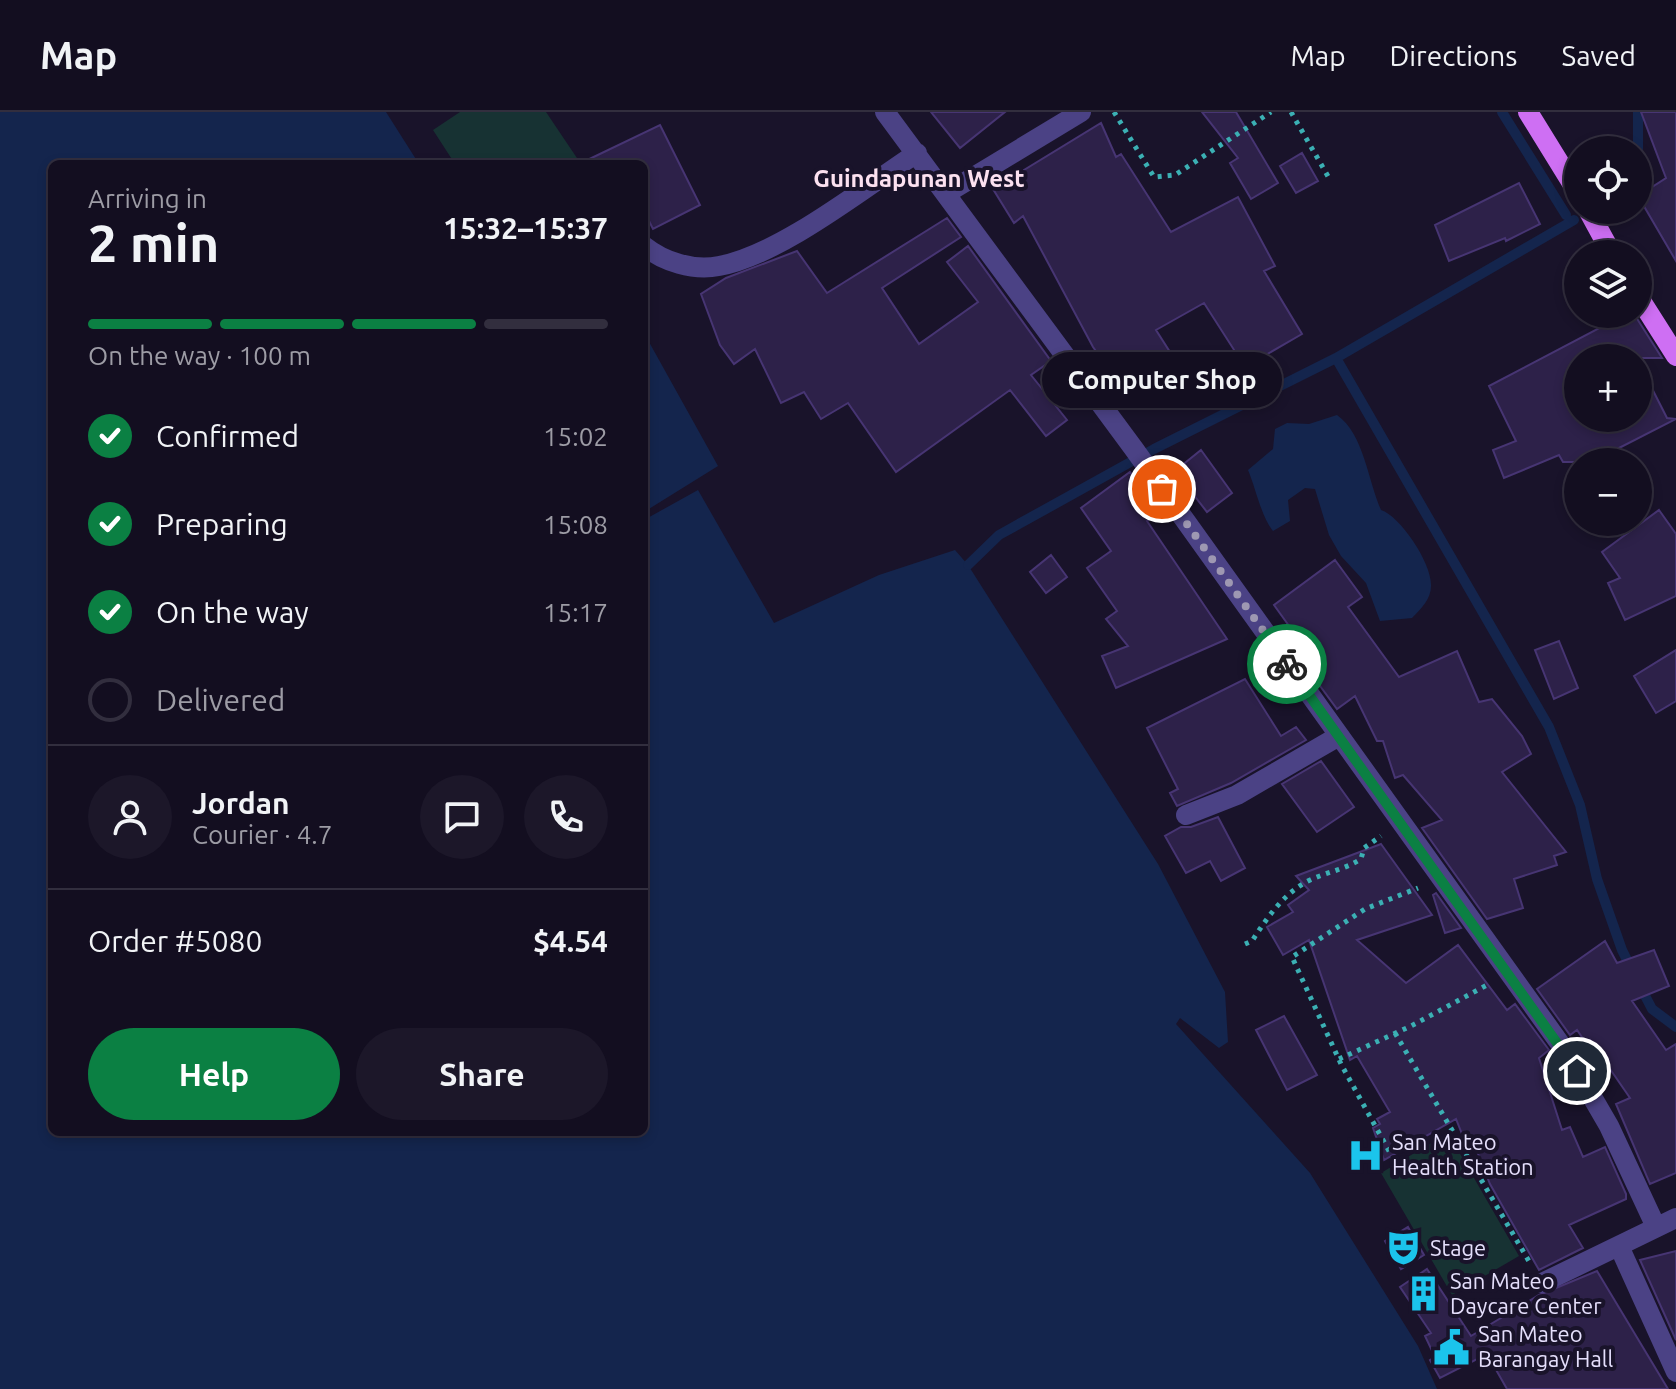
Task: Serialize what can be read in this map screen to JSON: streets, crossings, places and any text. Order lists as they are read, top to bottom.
{
  "districts": ["Guindapunan West"],
  "places": {
    "other": ["Computer Shop"],
    "hospital": ["San Mateo Health Station"],
    "theatre": ["Stage"],
    "building": ["San Mateo Daycare Center"],
    "public building": ["San Mateo Barangay Hall"]
  },
  "page": {
    "header": "Map",
    "nav": ["Map", "Directions", "Saved"],
    "map_buttons": ["+", "−"],
    "heading": ["2 min", "Arriving in", "15:32–15:37"],
    "panel": [
      "Jordan",
      "Courier · 4.7",
      "Order #5080",
      "$4.54"
    ],
    "bar": "On the way · 100 m",
    "bubble": "Computer Shop",
    "list": [
      ["Confirmed", "15:02"],
      ["Preparing", "15:08"],
      ["On the way", "15:17"],
      "Delivered"
    ],
    "buttons": ["Help", "Share"]
  }
}
